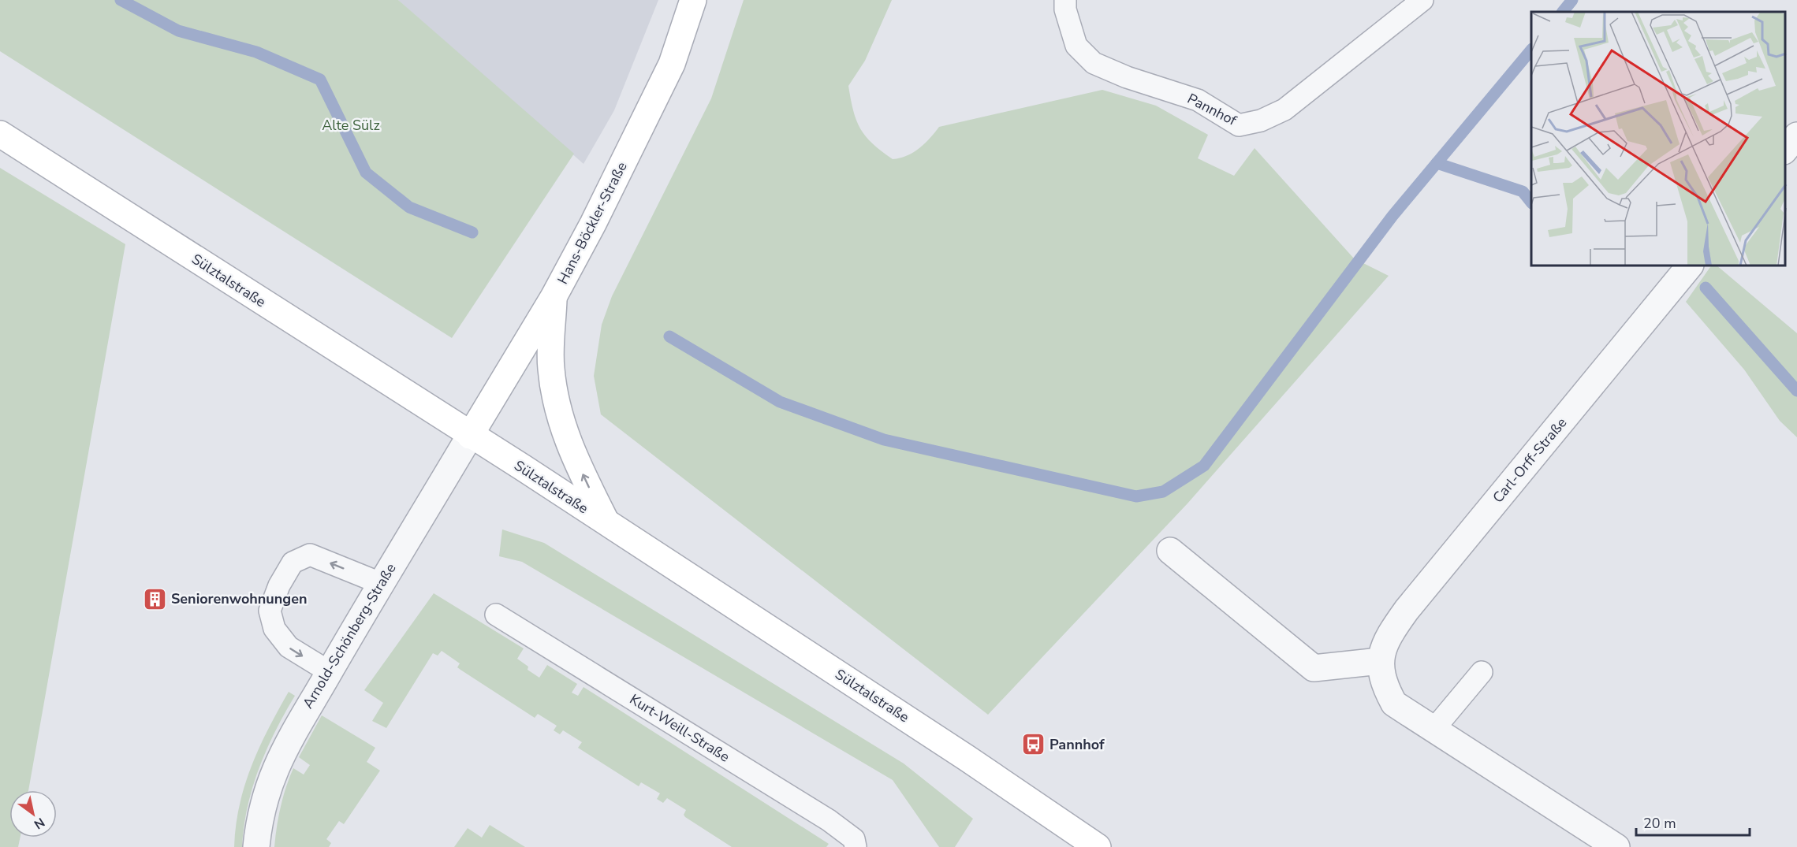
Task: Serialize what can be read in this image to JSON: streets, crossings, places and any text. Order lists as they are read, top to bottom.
{
  "streets": {
    "main road": ["Hans-Böckler-Straße", "Sülztalstraße"],
    "street": ["Carl-Orff-Straße", "Arnold-Schönberg-Straße"],
    "lane": ["Pannhof", "Kurt-Weill-Straße"]
  },
  "crossings": [
    ["Hans-Böckler-Straße", "Sülztalstraße"],
    ["Hans-Böckler-Straße", "Arnold-Schönberg-Straße"],
    ["Sülztalstraße", "Arnold-Schönberg-Straße"]
  ],
  "parks": ["Alte Sülz"],
  "places": {
    "building": ["Seniorenwohnungen"],
    "bus stop": ["Pannhof"]
  },
  "scale_bar": "20 m",
  "north": "bottom right"
}
